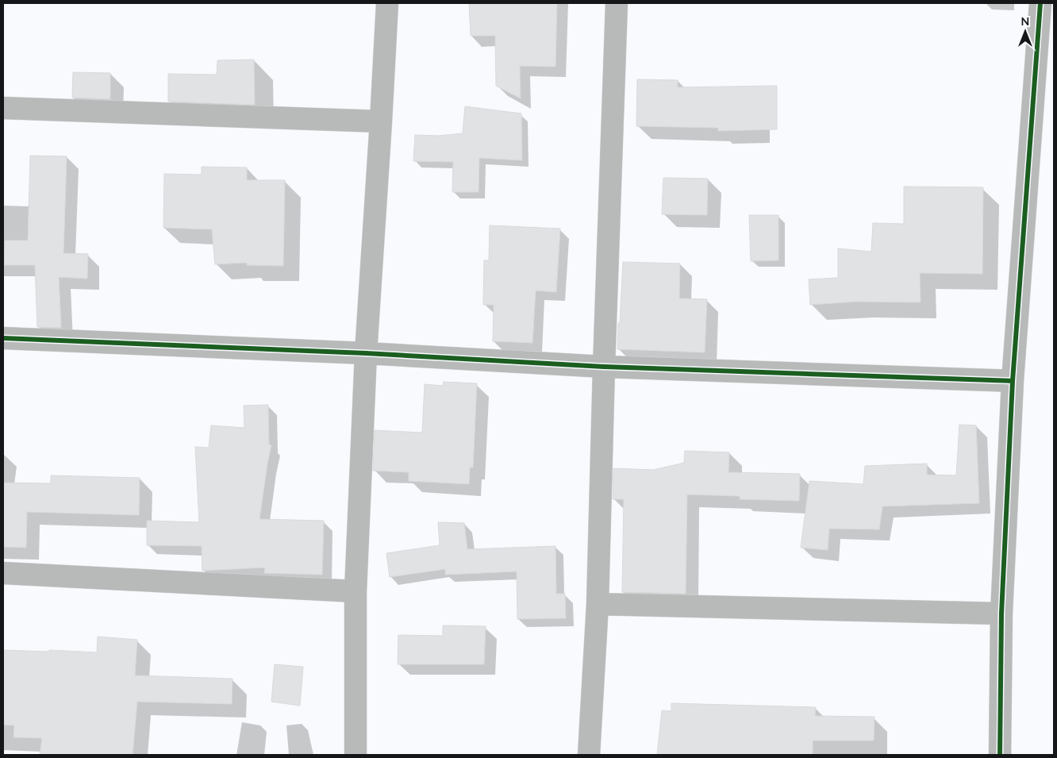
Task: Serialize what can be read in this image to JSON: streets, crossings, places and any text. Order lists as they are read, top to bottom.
{
  "north": "top"
}
